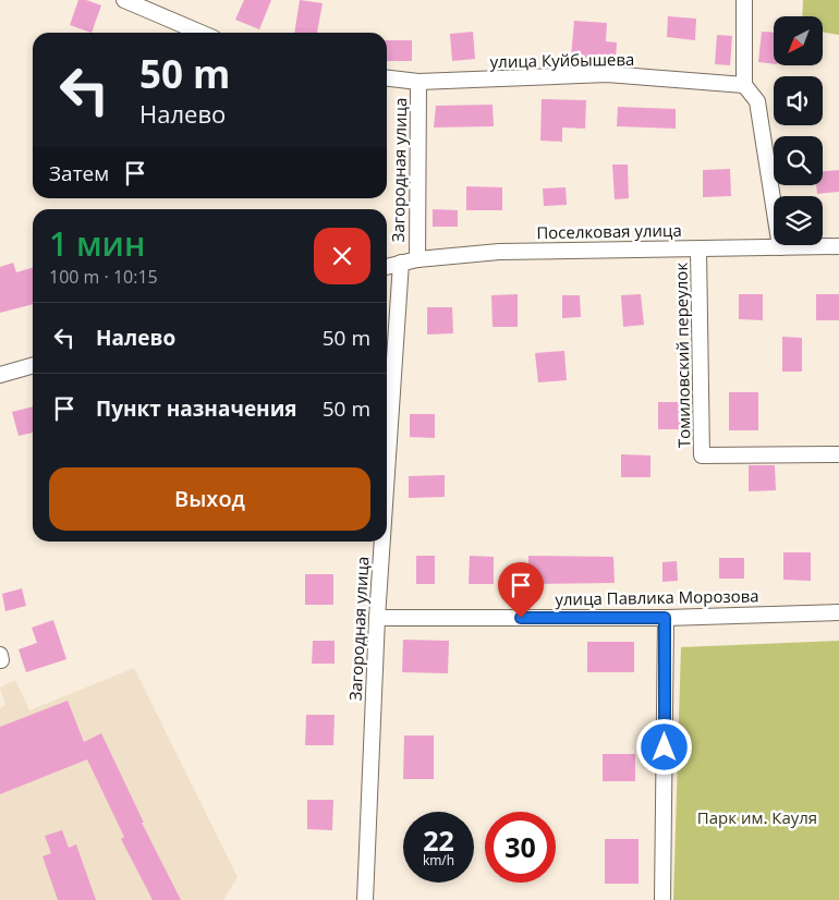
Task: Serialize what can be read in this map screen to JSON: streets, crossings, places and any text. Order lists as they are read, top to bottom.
{
  "streets": {
    "street": [
      "улица Куйбышева",
      "Загородная улица",
      "Поселковая улица",
      "Томиловский переулок",
      "улица Павлика Морозова"
    ]
  },
  "crossings": [
    ["улица Куйбышева", "Загородная улица"],
    ["Загородная улица", "Поселковая улица"],
    ["Загородная улица", "улица Павлика Морозова"],
    ["Поселковая улица", "Томиловский переулок"]
  ],
  "parks": ["Парк им. Кауля"],
  "north": "bottom left",
  "page": {
    "turn": ["50 m", "Налево"],
    "then": "Затем",
    "heading": ["1 мин", "100 m · 10:15"],
    "list": [
      {
        "name": "Налево",
        "value": "50 m"
      },
      {
        "name": "Пункт назначения",
        "value": "50 m"
      }
    ],
    "buttons": "Выход",
    "speed": "22 km/h",
    "limit": "30"
  }
}
